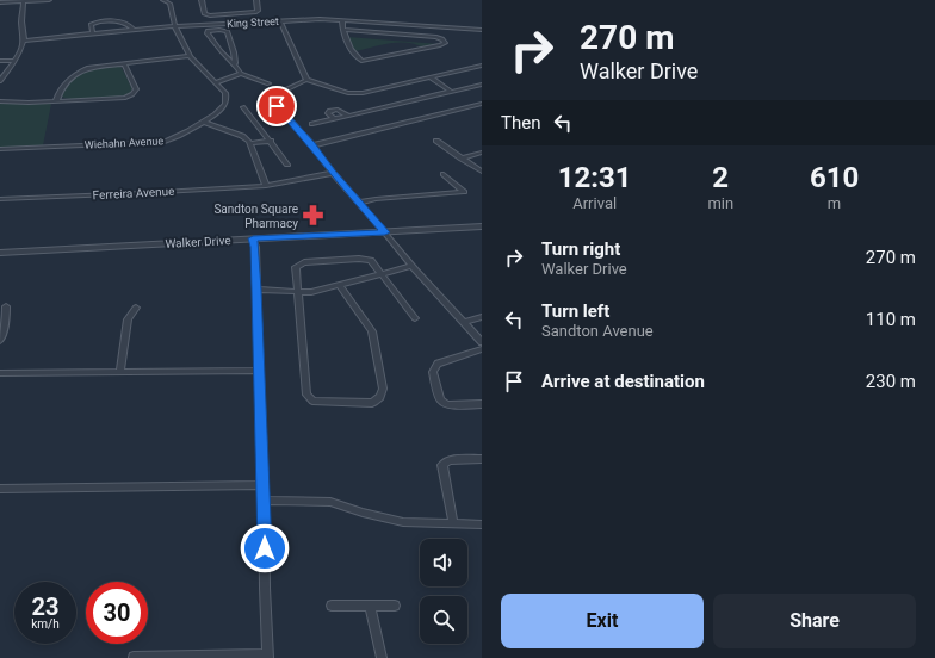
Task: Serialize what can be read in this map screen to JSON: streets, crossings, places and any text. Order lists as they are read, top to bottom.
{
  "streets": {
    "street": [
      "King Street",
      "Wiehahn Avenue",
      "Ferreira Avenue",
      "Walker Drive"
    ]
  },
  "crossings": [
    ["King Street", "Wiehahn Avenue"]
  ],
  "places": {
    "pharmacy": ["Sandton Square Pharmacy"]
  },
  "page": {
    "turn": ["270 m", "Walker Drive"],
    "then": "Then",
    "eta": [
      "12:31",
      "Arrival",
      "2",
      "min",
      "610",
      "m"
    ],
    "list": [
      {
        "name": "Turn right",
        "note": "Walker Drive",
        "value": "270 m"
      },
      {
        "name": "Turn left",
        "note": "Sandton Avenue",
        "value": "110 m"
      },
      {
        "name": "Arrive at destination",
        "value": "230 m"
      }
    ],
    "speed": "23 km/h",
    "limit": "30",
    "buttons": ["Exit", "Share"]
  }
}
